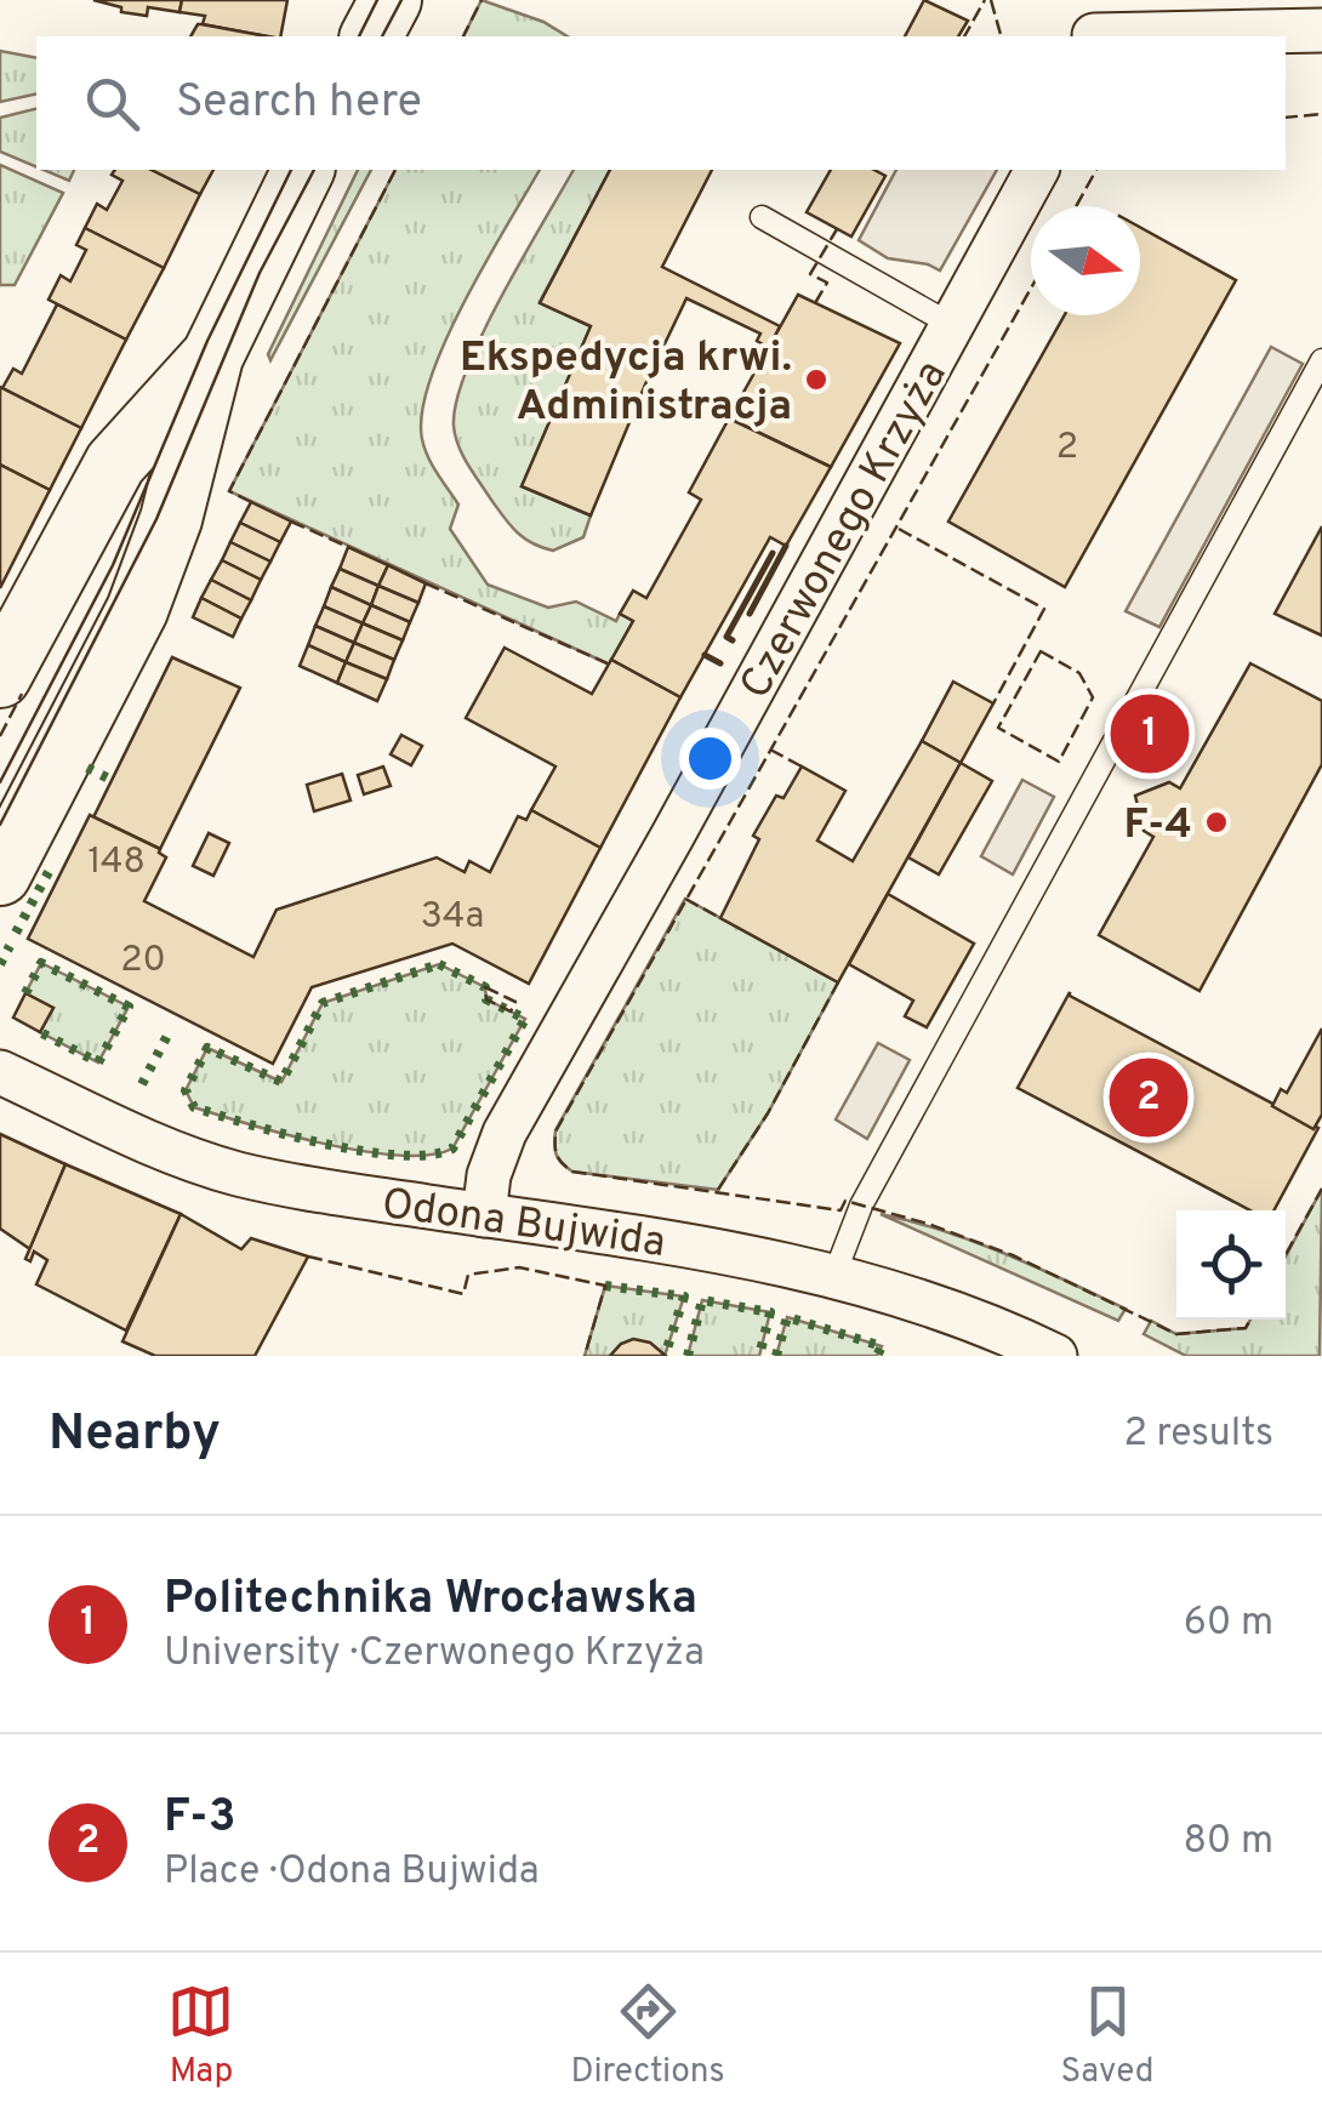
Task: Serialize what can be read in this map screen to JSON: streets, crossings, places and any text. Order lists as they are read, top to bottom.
{
  "streets": {
    "street": ["Czerwonego Krzyża", "Odona Bujwida"]
  },
  "crossings": [
    ["Czerwonego Krzyża", "Odona Bujwida"]
  ],
  "places": ["Ekspedycja krwi. Administracja", "F-4"],
  "house_numbers": [
    "2",
    "148",
    "34a",
    "20"
  ],
  "north": "right",
  "page": {
    "search": "Search here",
    "pins": ["1", "2"],
    "heading": ["Nearby", "2 results"],
    "list": [
      {
        "mark": "1",
        "name": "Politechnika Wrocławska",
        "note": "University · Czerwonego Krzyża",
        "value": "60 m"
      },
      {
        "mark": "2",
        "name": "F-3",
        "note": "Place · Odona Bujwida",
        "value": "80 m"
      }
    ],
    "nav": ["Map", "Directions", "Saved"]
  }
}
